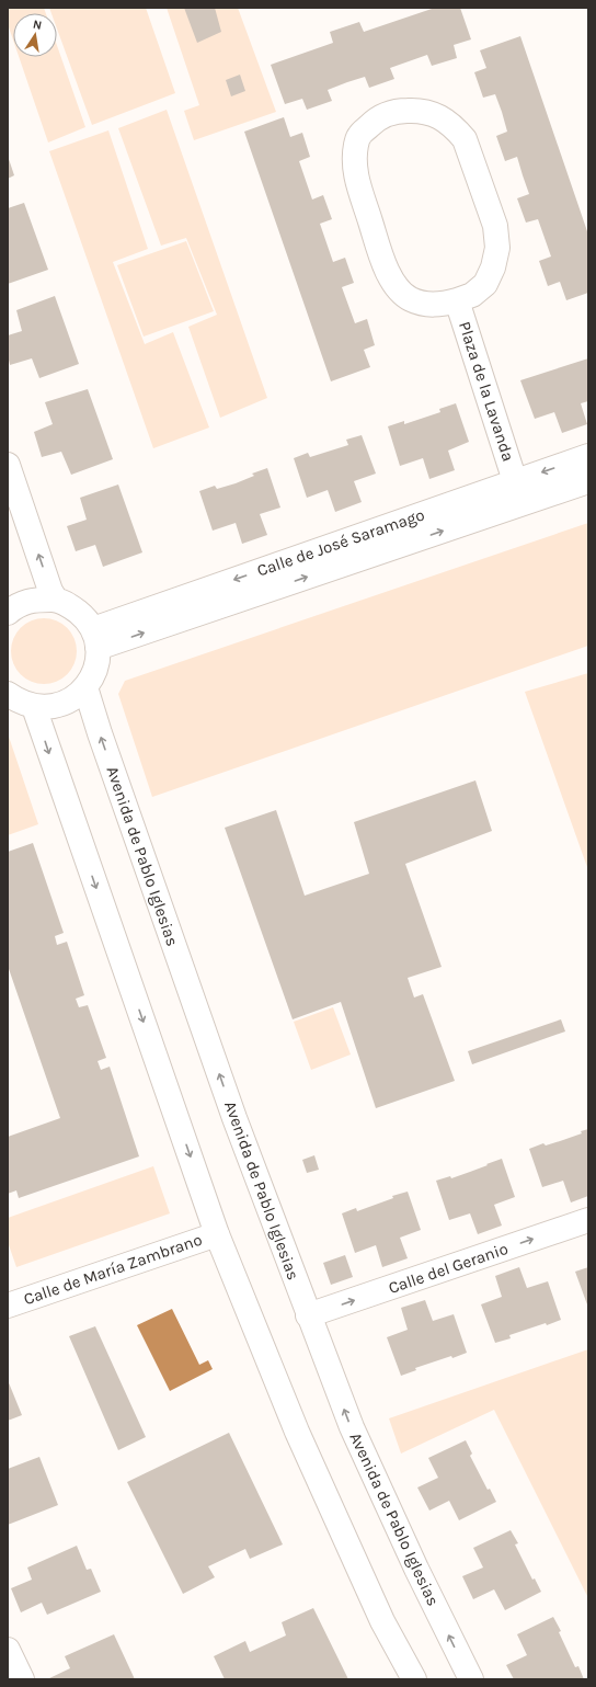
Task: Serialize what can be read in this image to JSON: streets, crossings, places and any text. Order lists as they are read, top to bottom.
{
  "streets": {
    "street": [
      "Plaza de la Lavanda",
      "Calle de José Saramago",
      "Avenida de Pablo Iglesias",
      "Calle del Geranio",
      "Calle de María Zambrano"
    ]
  },
  "crossings": [
    ["Plaza de la Lavanda", "Calle de José Saramago"],
    ["Avenida de Pablo Iglesias", "Calle del Geranio"]
  ],
  "one_way": ["Calle del Geranio"],
  "north": "top"
}
